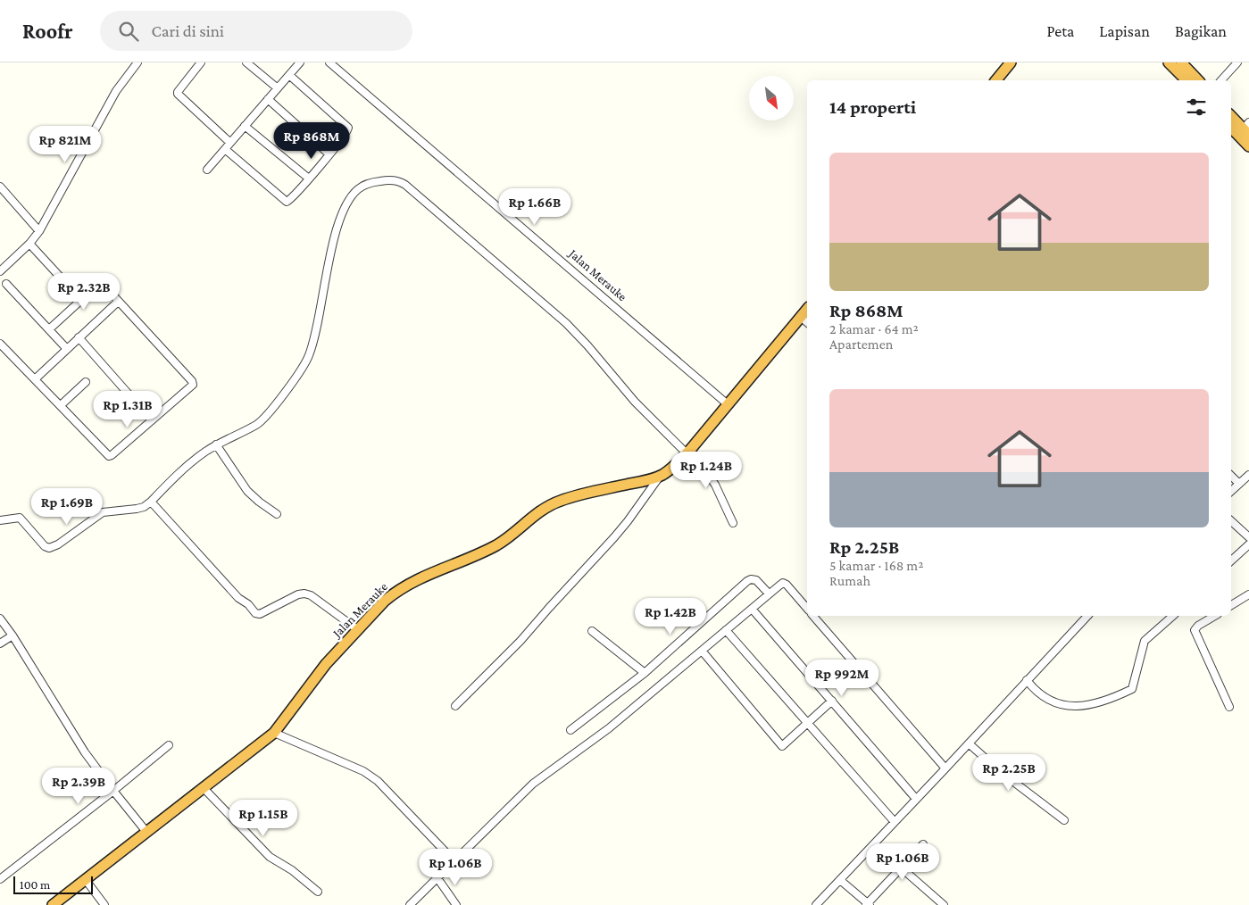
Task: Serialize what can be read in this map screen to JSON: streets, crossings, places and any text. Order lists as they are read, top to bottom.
{
  "streets": {
    "highway": ["Jalan Merauke"]
  },
  "scale_bar": "100 m",
  "north": "bottom right",
  "page": {
    "header": "Roofr",
    "search": "Cari di sini",
    "nav": ["Peta", "Lapisan", "Bagikan"],
    "heading": "14 properti",
    "price": [
      "Rp 868M",
      "Rp 821M",
      "Rp 1.66B",
      "Rp 2.32B",
      "Rp 1.31B",
      "Rp 1.24B",
      "Rp 1.69B",
      "Rp 1.42B",
      "Rp 992M",
      "Rp 2.25B",
      "Rp 2.39B",
      "Rp 1.15B",
      "Rp 1.06B",
      "Rp 1.06B"
    ],
    "list": [
      {
        "name": "Rp 868M",
        "note": "2 kamar · 64 m² · Apartemen"
      },
      {
        "name": "Rp 2.25B",
        "note": "5 kamar · 168 m² · Rumah"
      }
    ],
    "scale": "100 m"
  }
}
